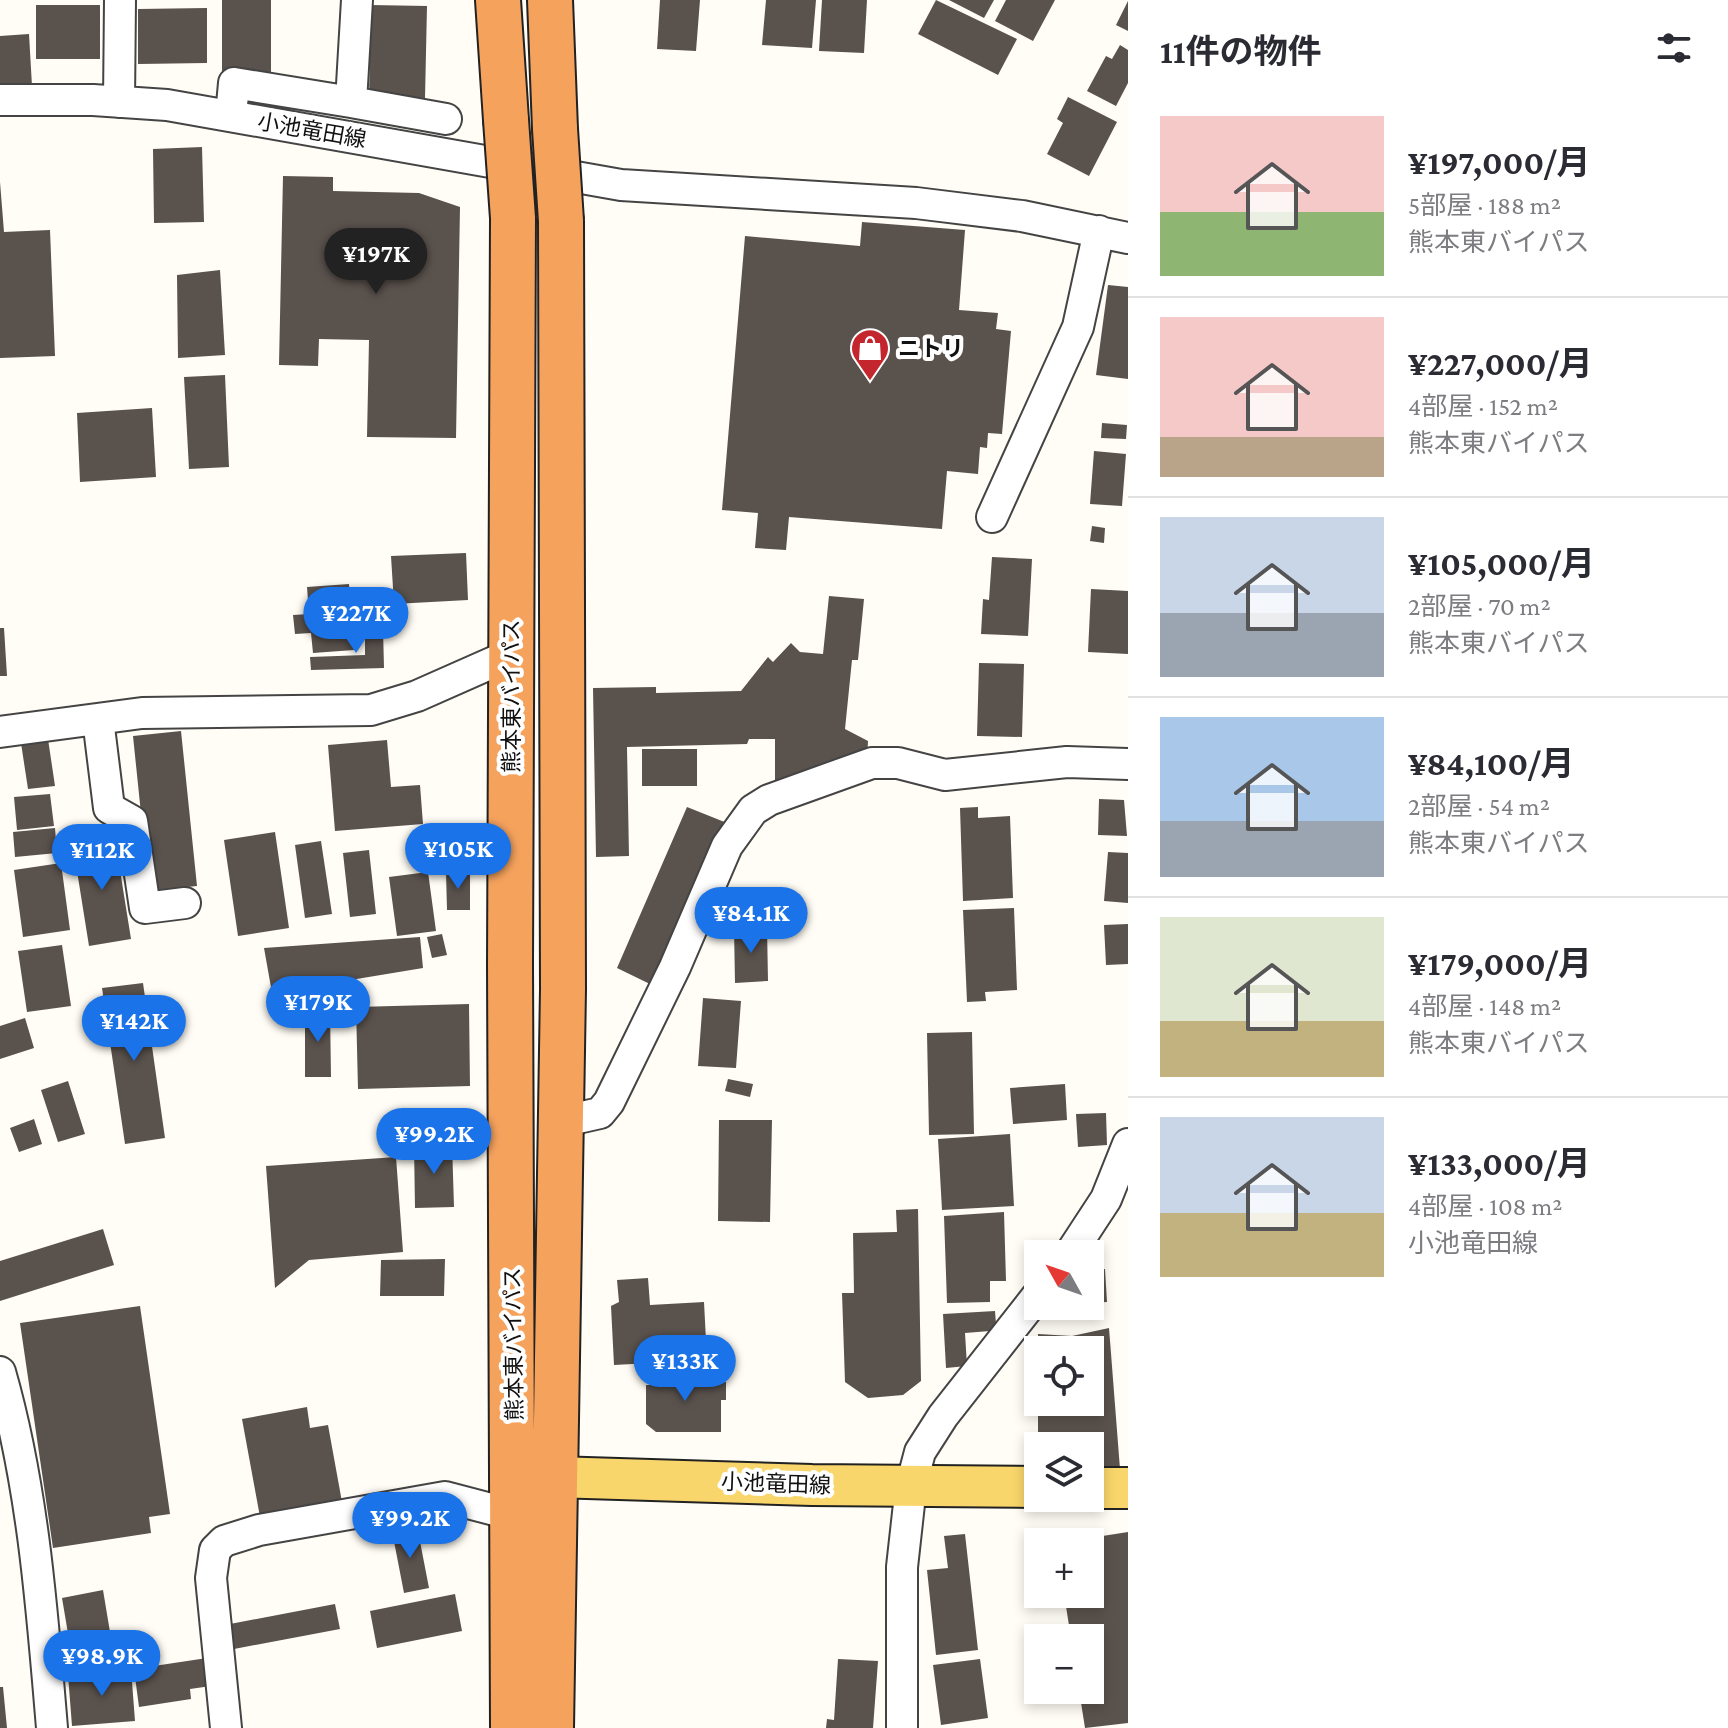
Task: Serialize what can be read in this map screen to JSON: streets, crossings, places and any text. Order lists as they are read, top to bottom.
{
  "streets": {
    "highway": ["熊本東バイパス"],
    "main road": ["小池竜田線"]
  },
  "crossings": [
    ["小池竜田線", "熊本東バイパス"]
  ],
  "places": {
    "shop": ["ニトリ"]
  },
  "north": "top left",
  "page": {
    "heading": "11件の物件",
    "list": [
      {
        "name": "¥197,000/月",
        "note": "5部屋 · 188 m² · 熊本東バイパス"
      },
      {
        "name": "¥227,000/月",
        "note": "4部屋 · 152 m² · 熊本東バイパス"
      },
      {
        "name": "¥105,000/月",
        "note": "2部屋 · 70 m² · 熊本東バイパス"
      },
      {
        "name": "¥84,100/月",
        "note": "2部屋 · 54 m² · 熊本東バイパス"
      },
      {
        "name": "¥179,000/月",
        "note": "4部屋 · 148 m² · 熊本東バイパス"
      },
      {
        "name": "¥133,000/月",
        "note": "4部屋 · 108 m² · 小池竜田線"
      }
    ],
    "price": [
      "¥197K",
      "¥227K",
      "¥105K",
      "¥112K",
      "¥84.1K",
      "¥179K",
      "¥142K",
      "¥99.2K",
      "¥133K",
      "¥99.2K",
      "¥98.9K"
    ],
    "map_buttons": ["+", "−"]
  }
}
